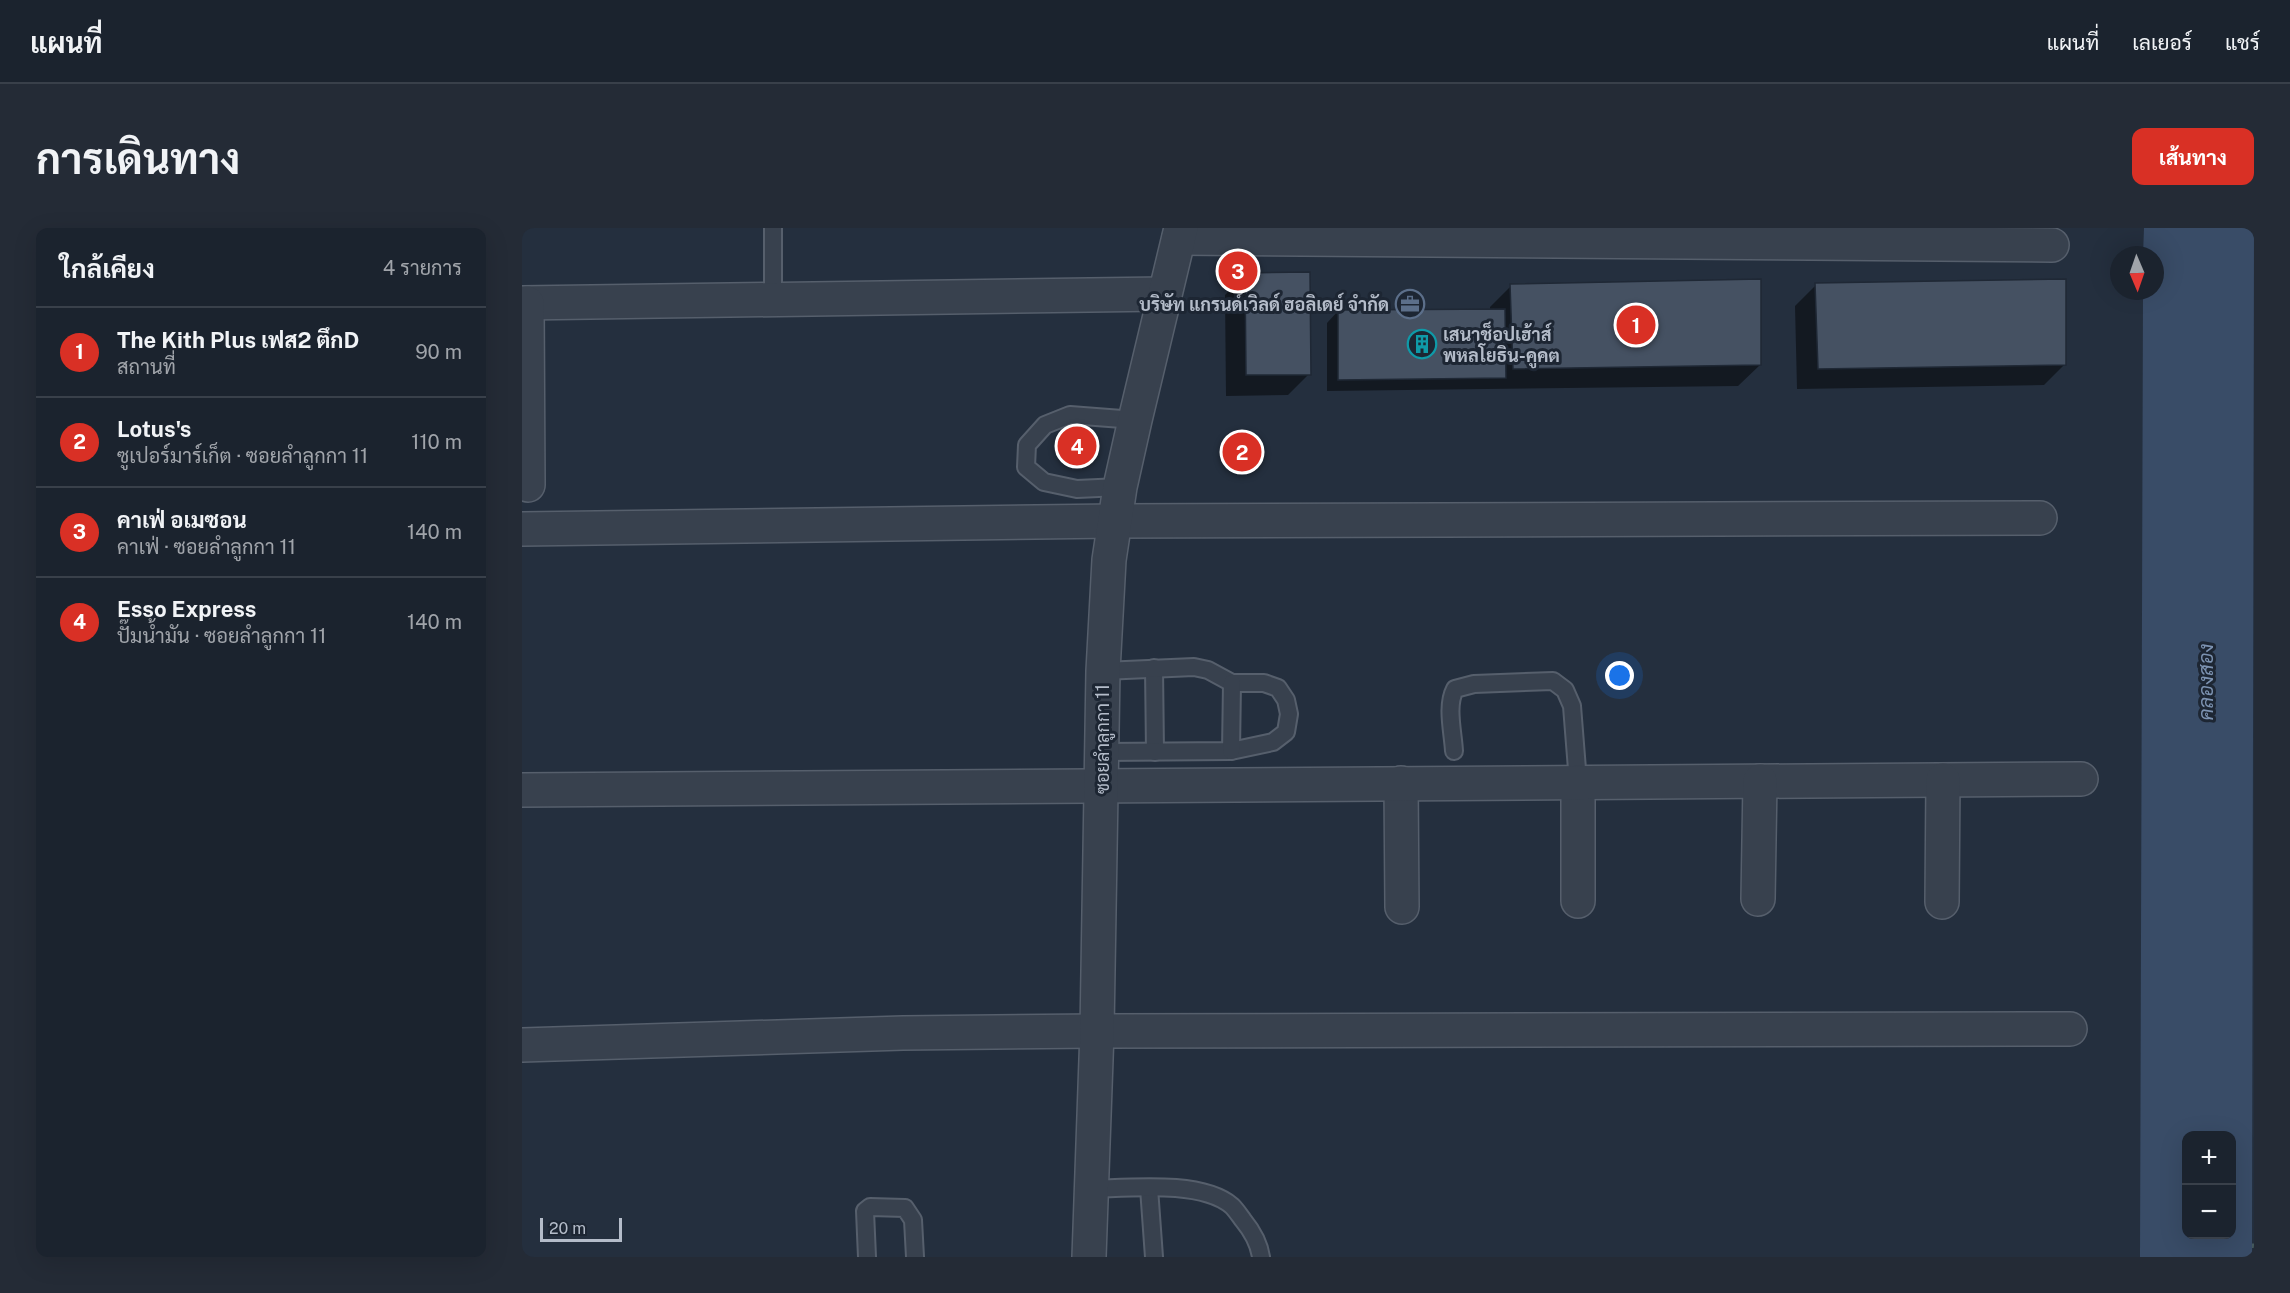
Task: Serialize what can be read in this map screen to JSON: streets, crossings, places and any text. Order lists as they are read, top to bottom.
{
  "streets": {
    "street": ["ซอยลำลูกกา 11"]
  },
  "water": ["คลองสอง"],
  "places": {
    "office": ["บริษัท แกรนด์เวิลด์ ฮอลิเดย์ จำกัด"],
    "building": ["เสนาช็อปเฮ้าส์ พหลโยธิน-คูคต"]
  },
  "scale_bar": "20 m",
  "north": "bottom",
  "page": {
    "header": "แผนที่",
    "nav": ["แผนที่", "เลเยอร์", "แชร์"],
    "buttons": "เส้นทาง",
    "title": "การเดินทาง",
    "heading": ["ใกล้เคียง", "4 รายการ"],
    "pins": [
      "3",
      "1",
      "4",
      "2"
    ],
    "list": [
      {
        "mark": "1",
        "name": "The Kith Plus เฟส2 ตึกD",
        "note": "สถานที่",
        "value": "90 m"
      },
      {
        "mark": "2",
        "name": "Lotus's",
        "note": "ซูเปอร์มาร์เก็ต · ซอยลำลูกกา 11",
        "value": "110 m"
      },
      {
        "mark": "3",
        "name": "คาเฟ่ อเมซอน",
        "note": "คาเฟ่ · ซอยลำลูกกา 11",
        "value": "140 m"
      },
      {
        "mark": "4",
        "name": "Esso Express",
        "note": "ปั๊มน้ำมัน · ซอยลำลูกกา 11",
        "value": "140 m"
      }
    ],
    "map_buttons": ["+", "−"],
    "scale": "20 m"
  }
}
